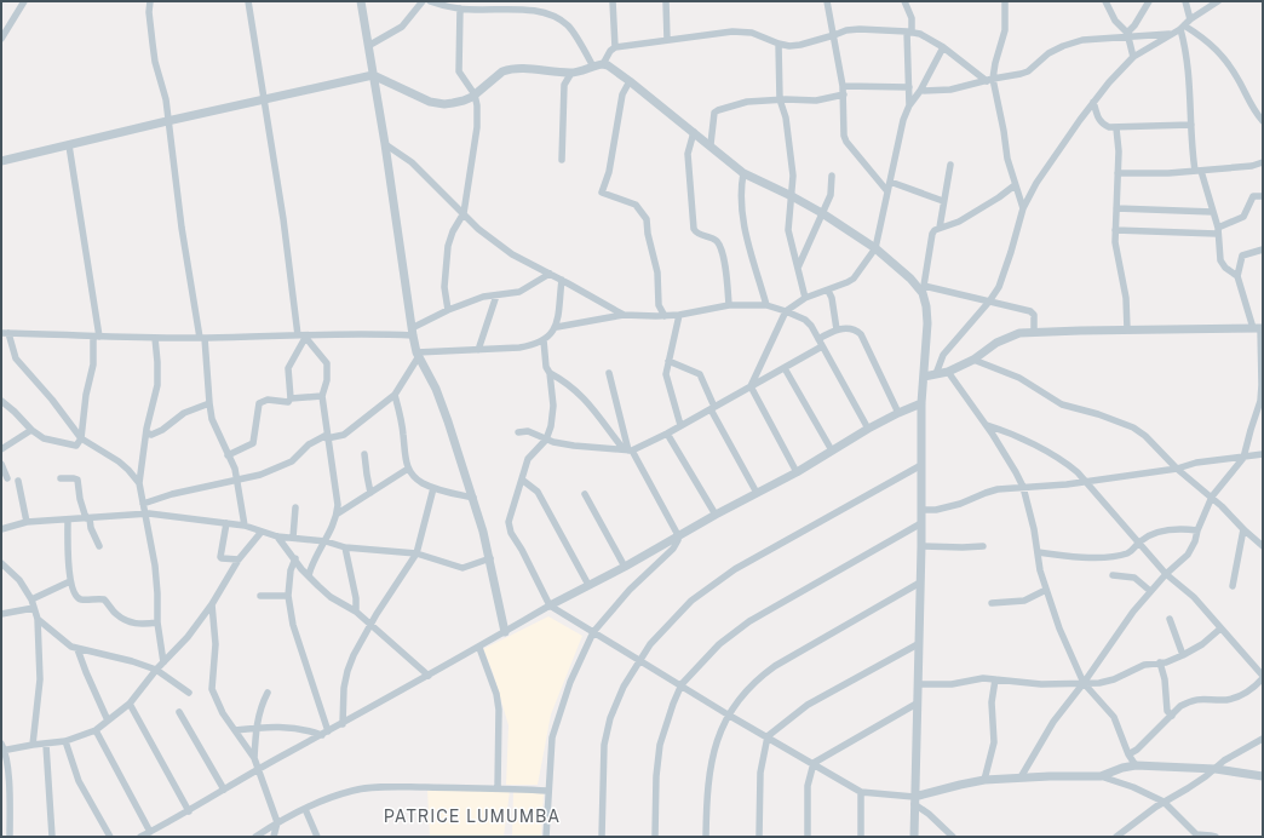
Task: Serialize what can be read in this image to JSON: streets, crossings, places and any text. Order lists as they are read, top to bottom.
{
  "districts": ["PATRICE LUMUMBA"]
}
